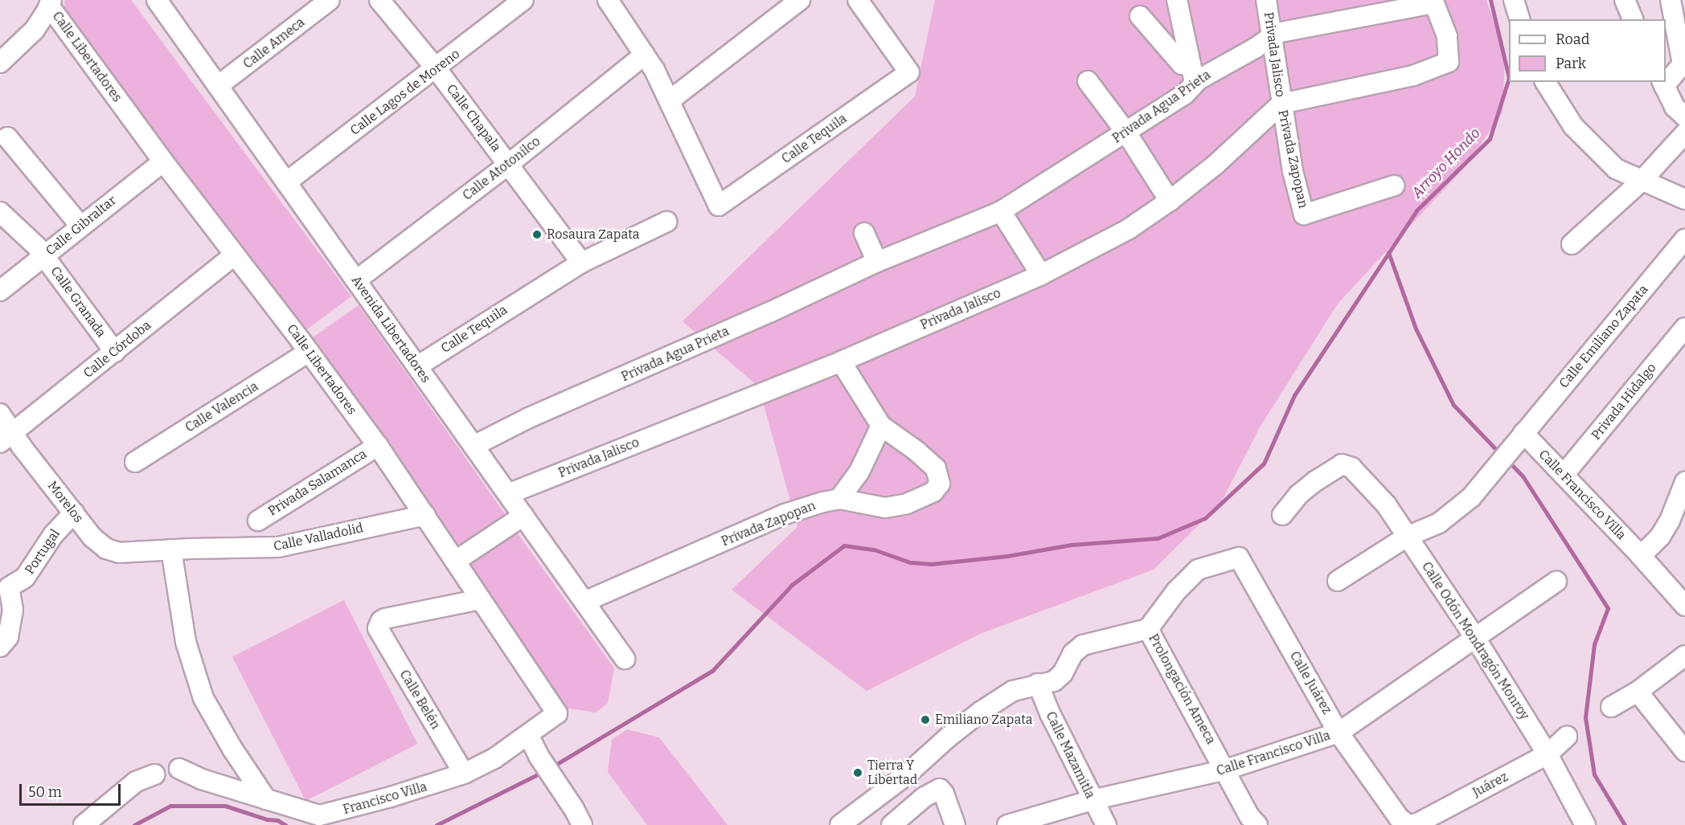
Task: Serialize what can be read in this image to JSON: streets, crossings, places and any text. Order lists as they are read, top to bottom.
{
  "streets": {
    "street": [
      "Calle Ameca",
      "Privada Jalisco",
      "Calle Libertadores",
      "Calle Lagos de Moreno",
      "Privada Agua Prieta",
      "Calle Chapala",
      "Calle Tequila",
      "Privada Zapopan",
      "Calle Atotonilco",
      "Calle Gibraltar",
      "Calle Granada",
      "Avenida Libertadores",
      "Calle Emiliano Zapata",
      "Calle Córdoba",
      "Privada Hidalgo",
      "Calle Valencia",
      "Privada Salamanca",
      "Calle Francisco Villa",
      "Morelos",
      "Calle Valladolid",
      "Portugal",
      "Calle Odón Mondragón Monroy",
      "Calle Juárez",
      "Prolongación Ameca",
      "Calle Belén",
      "Calle Mazamitla",
      "Juárez",
      "Francisco Villa"
    ]
  },
  "crossings": [
    ["Calle Ameca", "Avenida Libertadores"],
    ["Privada Jalisco", "Privada Agua Prieta"],
    ["Privada Jalisco", "Privada Zapopan"],
    ["Privada Jalisco", "Avenida Libertadores"],
    ["Calle Libertadores", "Calle Gibraltar"],
    ["Calle Libertadores", "Calle Córdoba"],
    ["Calle Libertadores", "Calle Valencia"],
    ["Calle Libertadores", "Privada Salamanca"],
    ["Calle Libertadores", "Calle Valladolid"],
    ["Calle Libertadores", "Calle Belén"],
    ["Calle Libertadores", "Francisco Villa"],
    ["Calle Lagos de Moreno", "Calle Chapala"],
    ["Calle Lagos de Moreno", "Avenida Libertadores"],
    ["Privada Agua Prieta", "Avenida Libertadores"],
    ["Calle Chapala", "Calle Tequila"],
    ["Calle Chapala", "Calle Atotonilco"],
    ["Calle Tequila", "Avenida Libertadores"],
    ["Privada Zapopan", "Avenida Libertadores"],
    ["Calle Atotonilco", "Avenida Libertadores"],
    ["Calle Gibraltar", "Calle Granada"],
    ["Calle Granada", "Calle Córdoba"],
    ["Calle Emiliano Zapata", "Calle Francisco Villa"],
    ["Calle Emiliano Zapata", "Calle Odón Mondragón Monroy"],
    ["Calle Córdoba", "Morelos"],
    ["Privada Hidalgo", "Calle Francisco Villa"],
    ["Calle Francisco Villa", "Calle Odón Mondragón Monroy"],
    ["Calle Francisco Villa", "Calle Juárez"],
    ["Calle Francisco Villa", "Prolongación Ameca"],
    ["Calle Francisco Villa", "Calle Mazamitla"],
    ["Morelos", "Calle Valladolid"],
    ["Morelos", "Portugal"],
    ["Calle Odón Mondragón Monroy", "Juárez"],
    ["Calle Juárez", "Prolongación Ameca"],
    ["Calle Juárez", "Juárez"],
    ["Calle Belén", "Francisco Villa"]
  ],
  "water": ["Arroyo Hondo"],
  "places": ["Rosaura Zapata", "Emiliano Zapata", "Tierra Y Libertad"],
  "legend": ["Road", "Park"],
  "scale_bar": "50 m"
}
